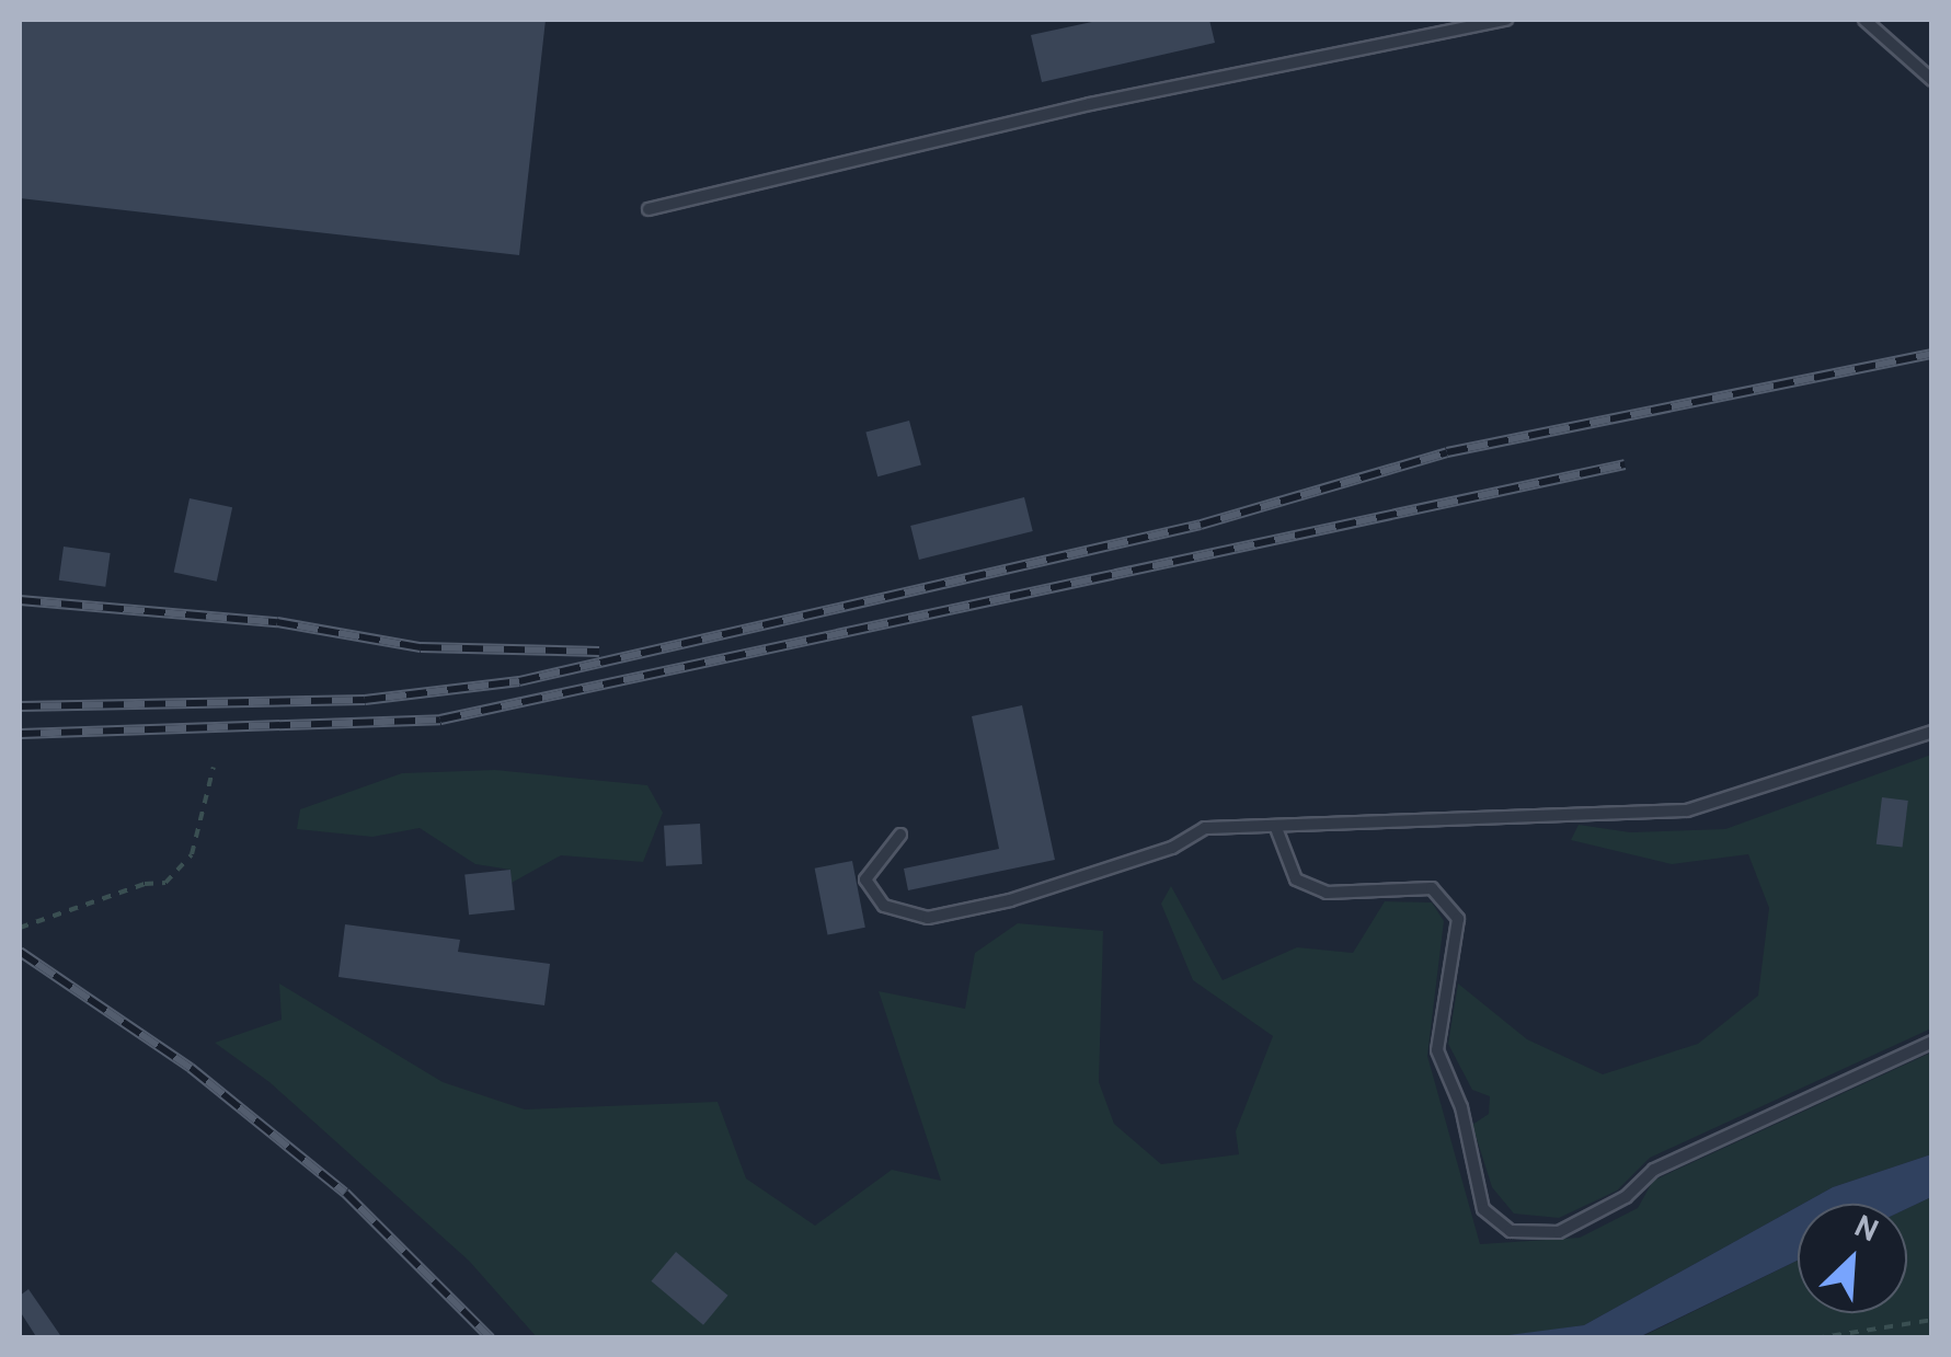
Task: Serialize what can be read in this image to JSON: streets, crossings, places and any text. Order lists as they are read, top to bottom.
{
  "north": "top right"
}
